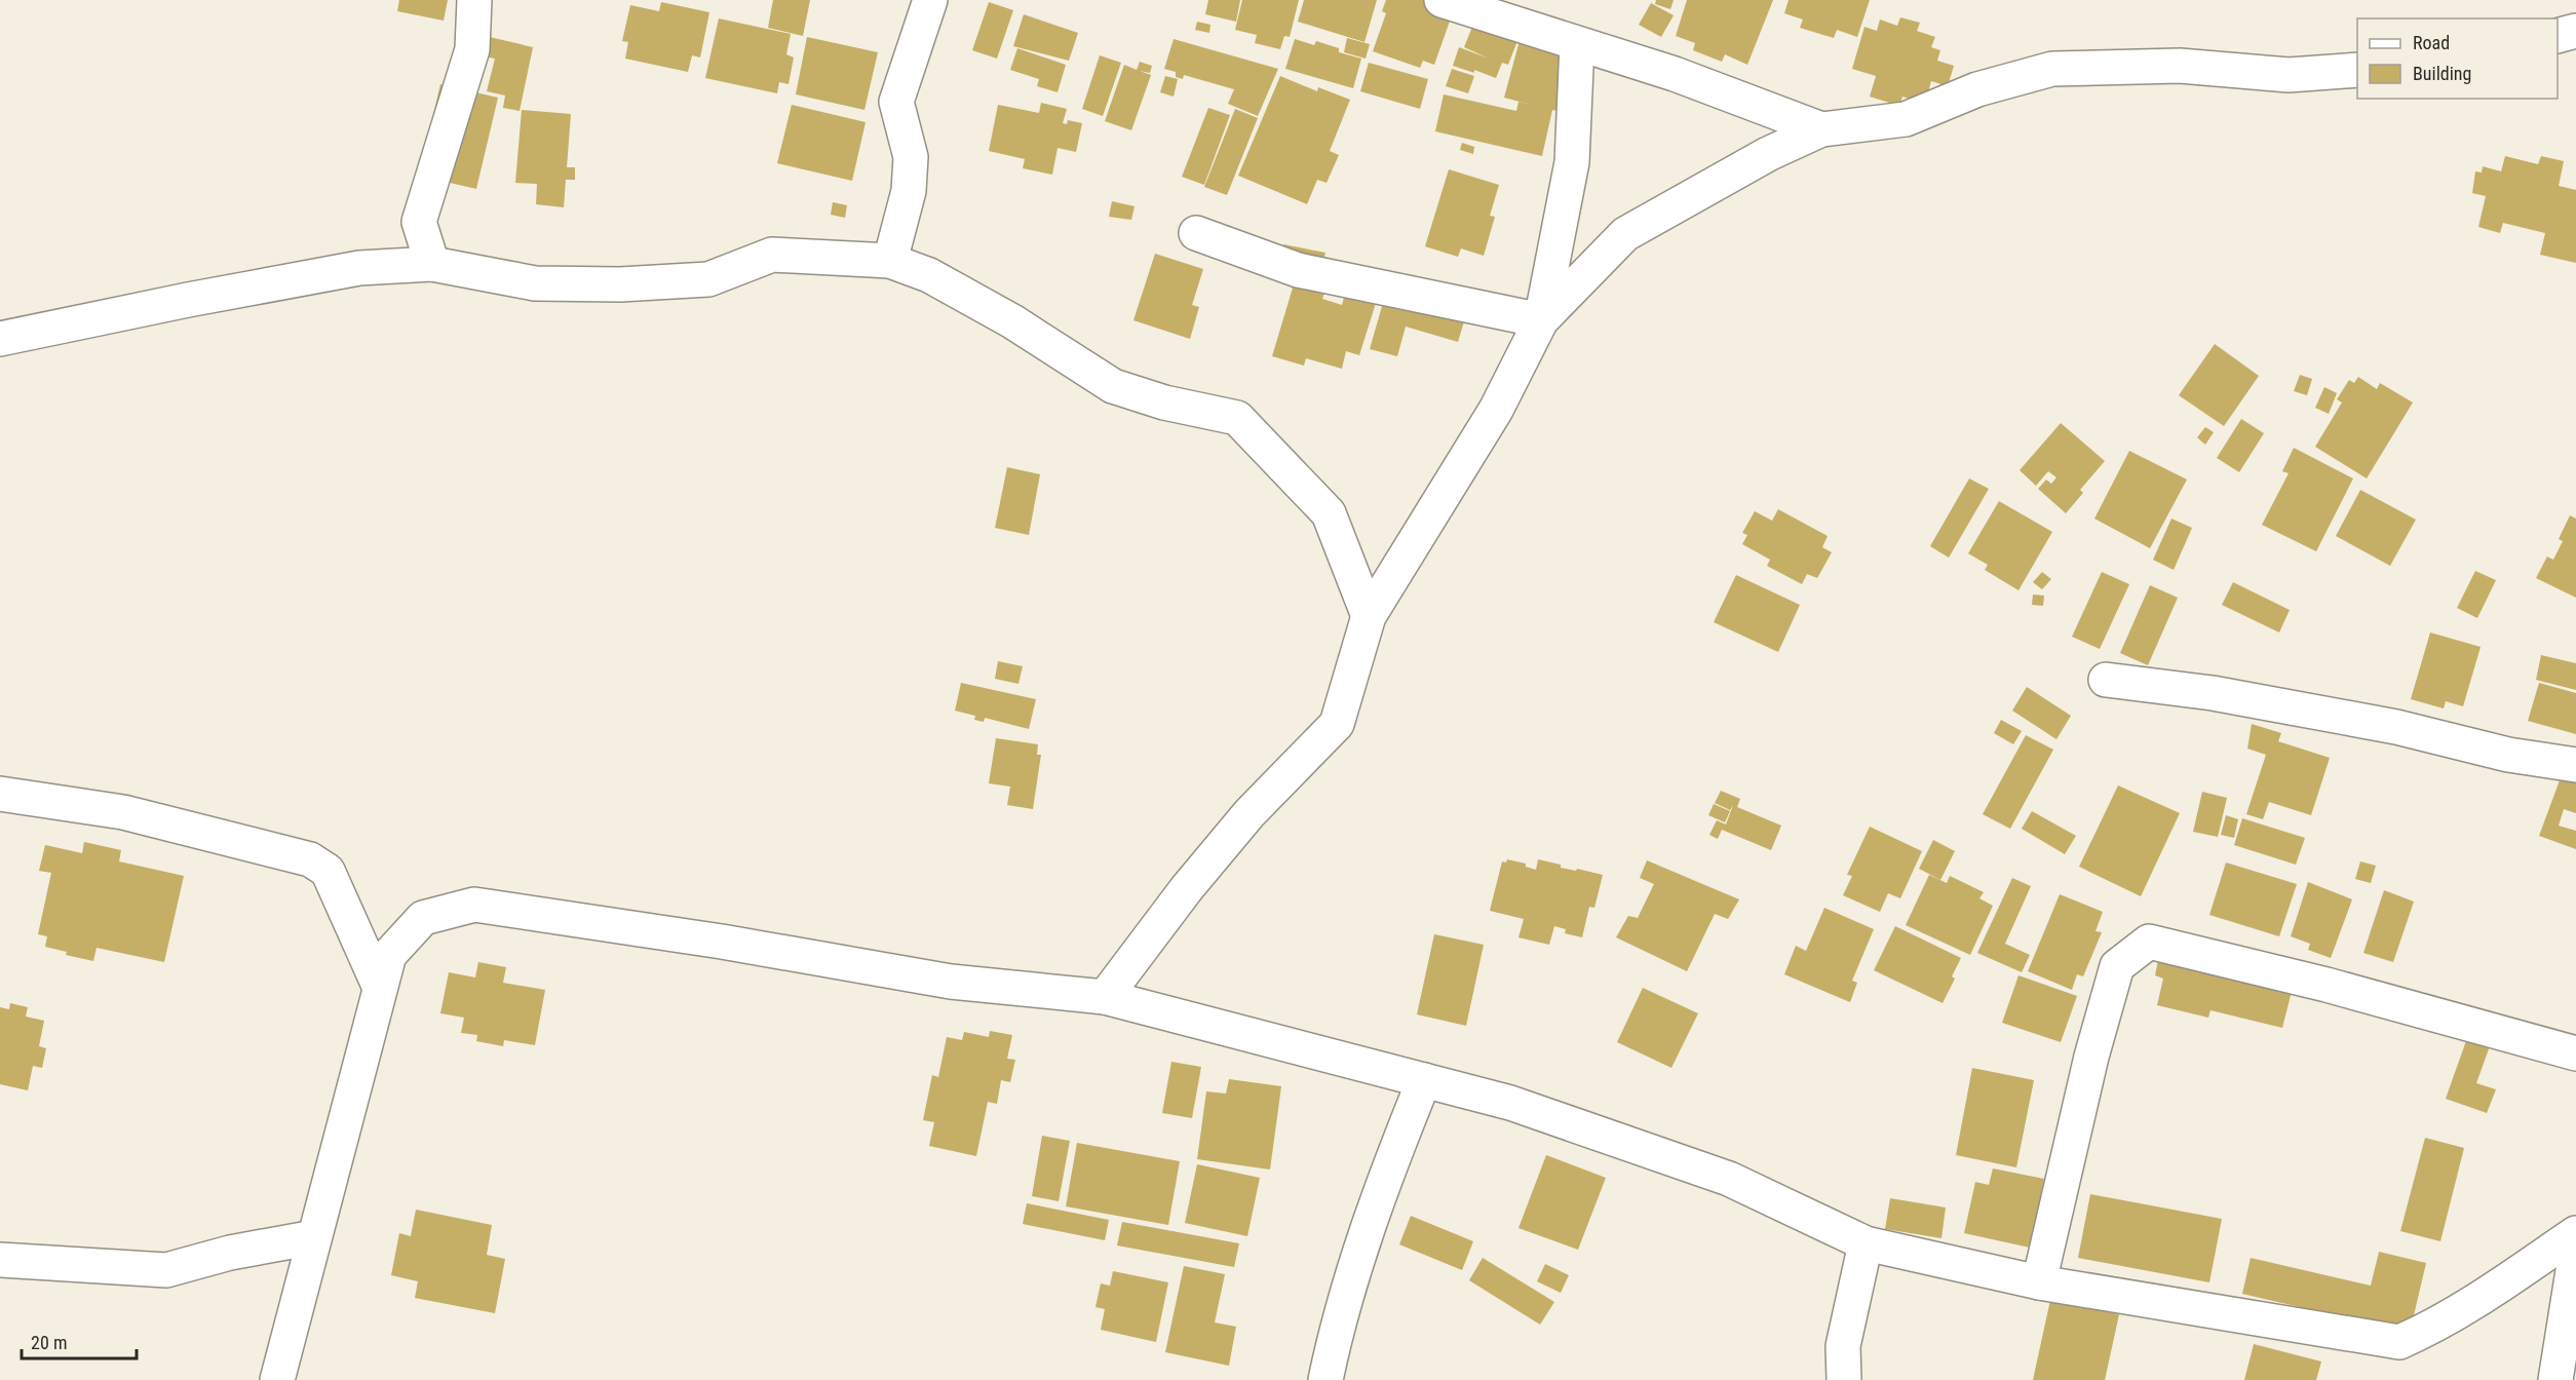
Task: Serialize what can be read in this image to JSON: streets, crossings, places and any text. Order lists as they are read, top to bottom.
{
  "legend": ["Road", "Building"],
  "scale_bar": "20 m"
}
